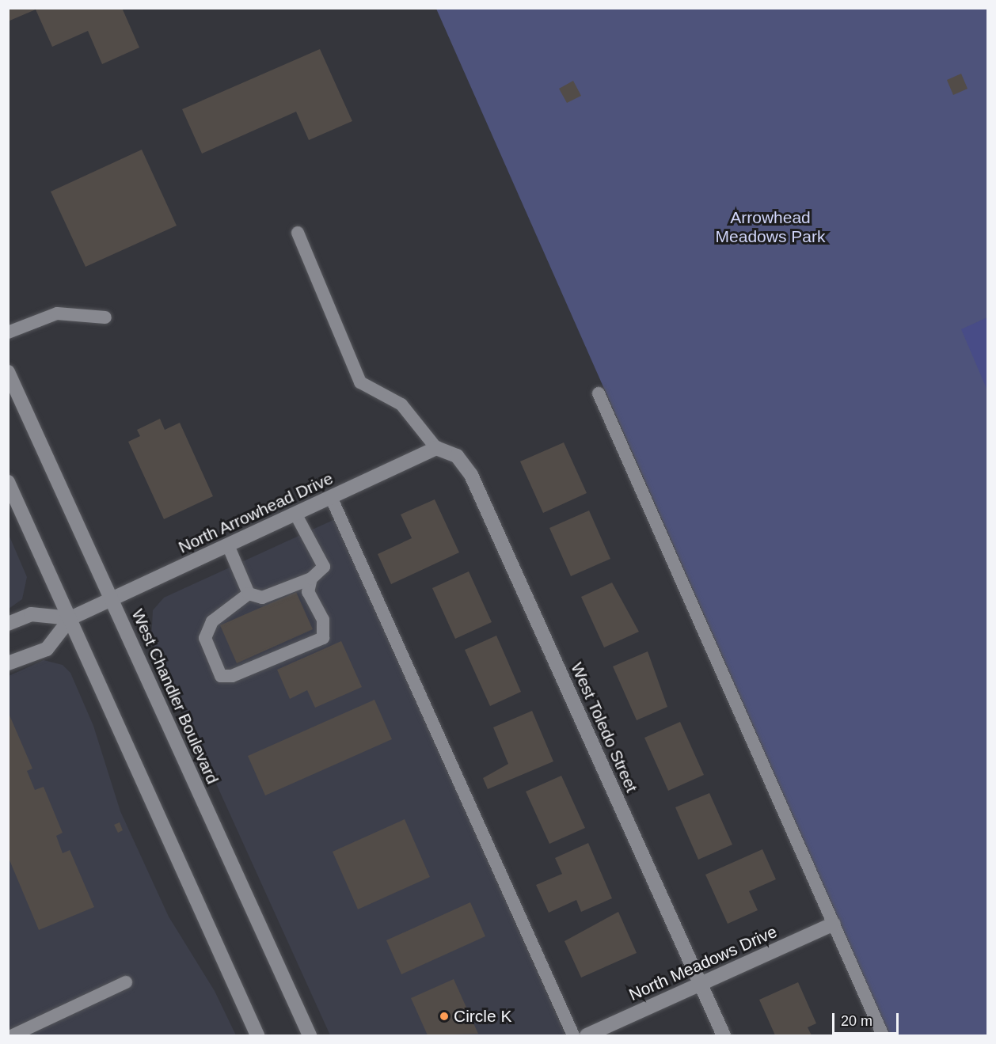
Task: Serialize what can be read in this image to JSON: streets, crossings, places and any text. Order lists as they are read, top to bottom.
{
  "streets": {
    "street": [
      "North Arrowhead Drive",
      "West Chandler Boulevard",
      "West Toledo Street",
      "North Meadows Drive"
    ]
  },
  "crossings": [
    ["North Arrowhead Drive", "West Chandler Boulevard"],
    ["North Arrowhead Drive", "West Toledo Street"],
    ["West Toledo Street", "North Meadows Drive"]
  ],
  "parks": ["Arrowhead Meadows Park"],
  "places": ["Circle K"],
  "scale_bar": "20 m"
}
